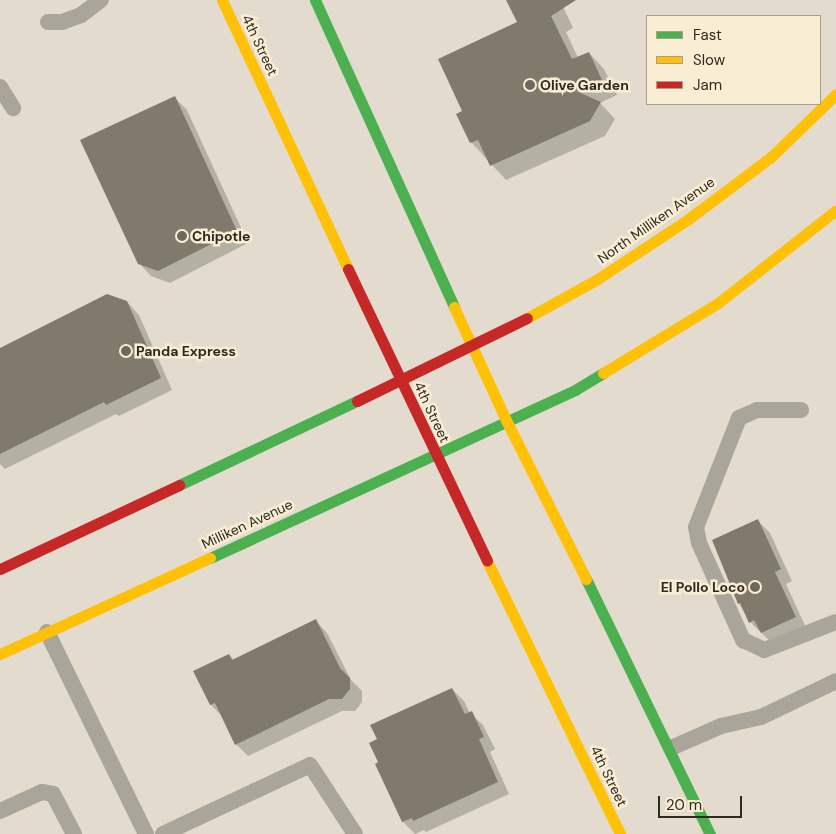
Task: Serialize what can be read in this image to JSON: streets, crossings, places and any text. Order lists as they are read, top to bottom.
{
  "streets": {
    "main road": ["4th Street", "North Milliken Avenue", "Milliken Avenue"]
  },
  "crossings": [
    ["4th Street", "Milliken Avenue"]
  ],
  "places": [
    "Olive Garden",
    "Chipotle",
    "Panda Express",
    "El Pollo Loco"
  ],
  "legend": ["Fast", "Slow", "Jam"],
  "scale_bar": "20 m"
}
